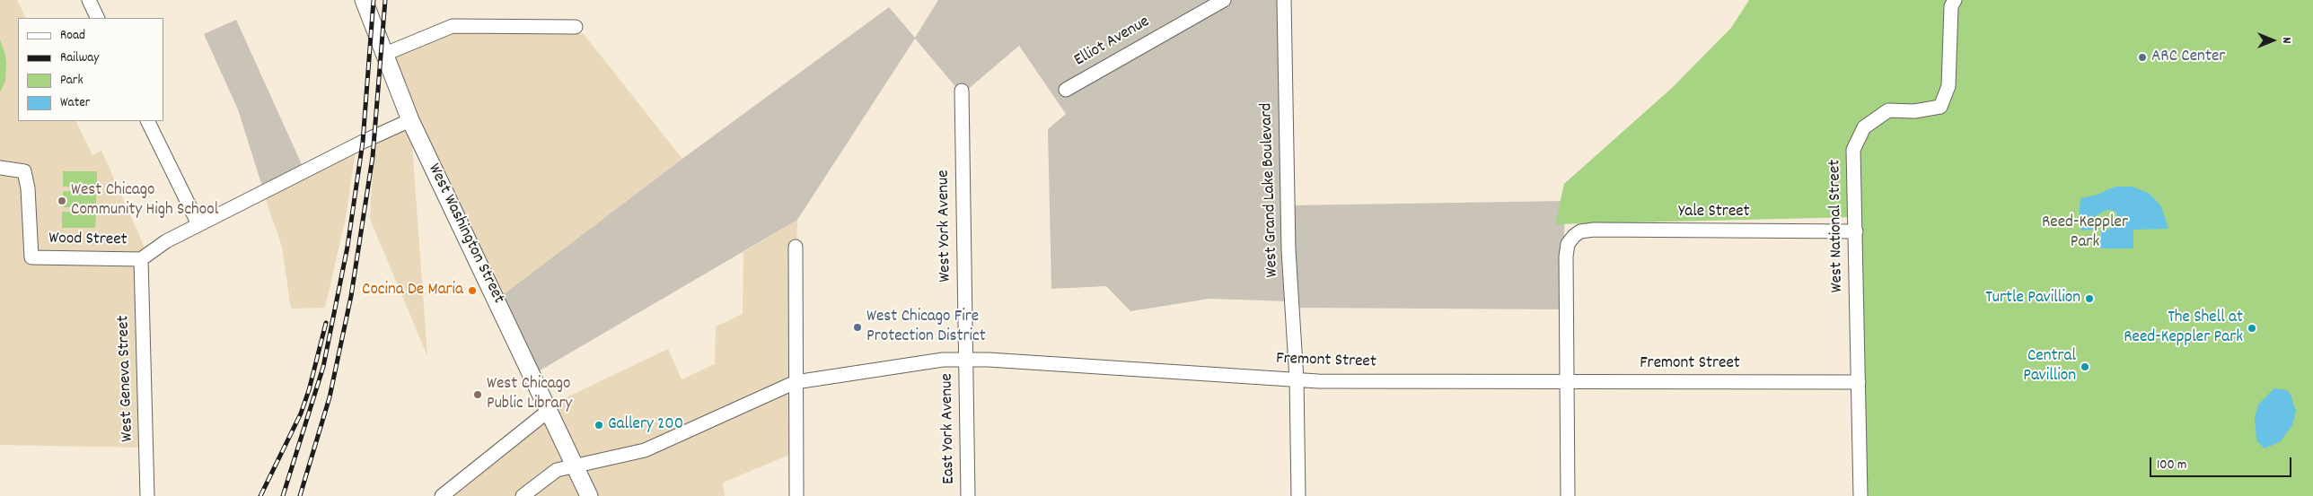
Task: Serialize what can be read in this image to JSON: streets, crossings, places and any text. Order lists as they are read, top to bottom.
{
  "streets": {
    "main road": ["West Washington Street"],
    "street": [
      "Elliot Avenue",
      "West Grand Lake Boulevard",
      "Yale Street",
      "West York Avenue",
      "West National Street",
      "Wood Street",
      "Fremont Street",
      "West Geneva Street",
      "East York Avenue"
    ]
  },
  "crossings": [
    ["West Grand Lake Boulevard", "Fremont Street"],
    ["Yale Street", "West National Street"],
    ["Yale Street", "Fremont Street"],
    ["West York Avenue", "Fremont Street"],
    ["West York Avenue", "East York Avenue"],
    ["West National Street", "Fremont Street"],
    ["West Washington Street", "Wood Street"],
    ["West Washington Street", "Fremont Street"],
    ["Wood Street", "West Geneva Street"],
    ["Fremont Street", "East York Avenue"]
  ],
  "parks": ["Reed-Keppler Park"],
  "places": [
    "ARC Center",
    "West Chicago Community High School",
    "Cocina De Maria",
    "Turtle Pavillion",
    "West Chicago Fire Protection District",
    "The Shell at Reed-Keppler Park",
    "Central Pavillion",
    "West Chicago Public Library",
    "Gallery 200"
  ],
  "legend": [
    "Road",
    "Railway",
    "Park",
    "Water"
  ],
  "scale_bar": "100 m",
  "north": "right"
}
